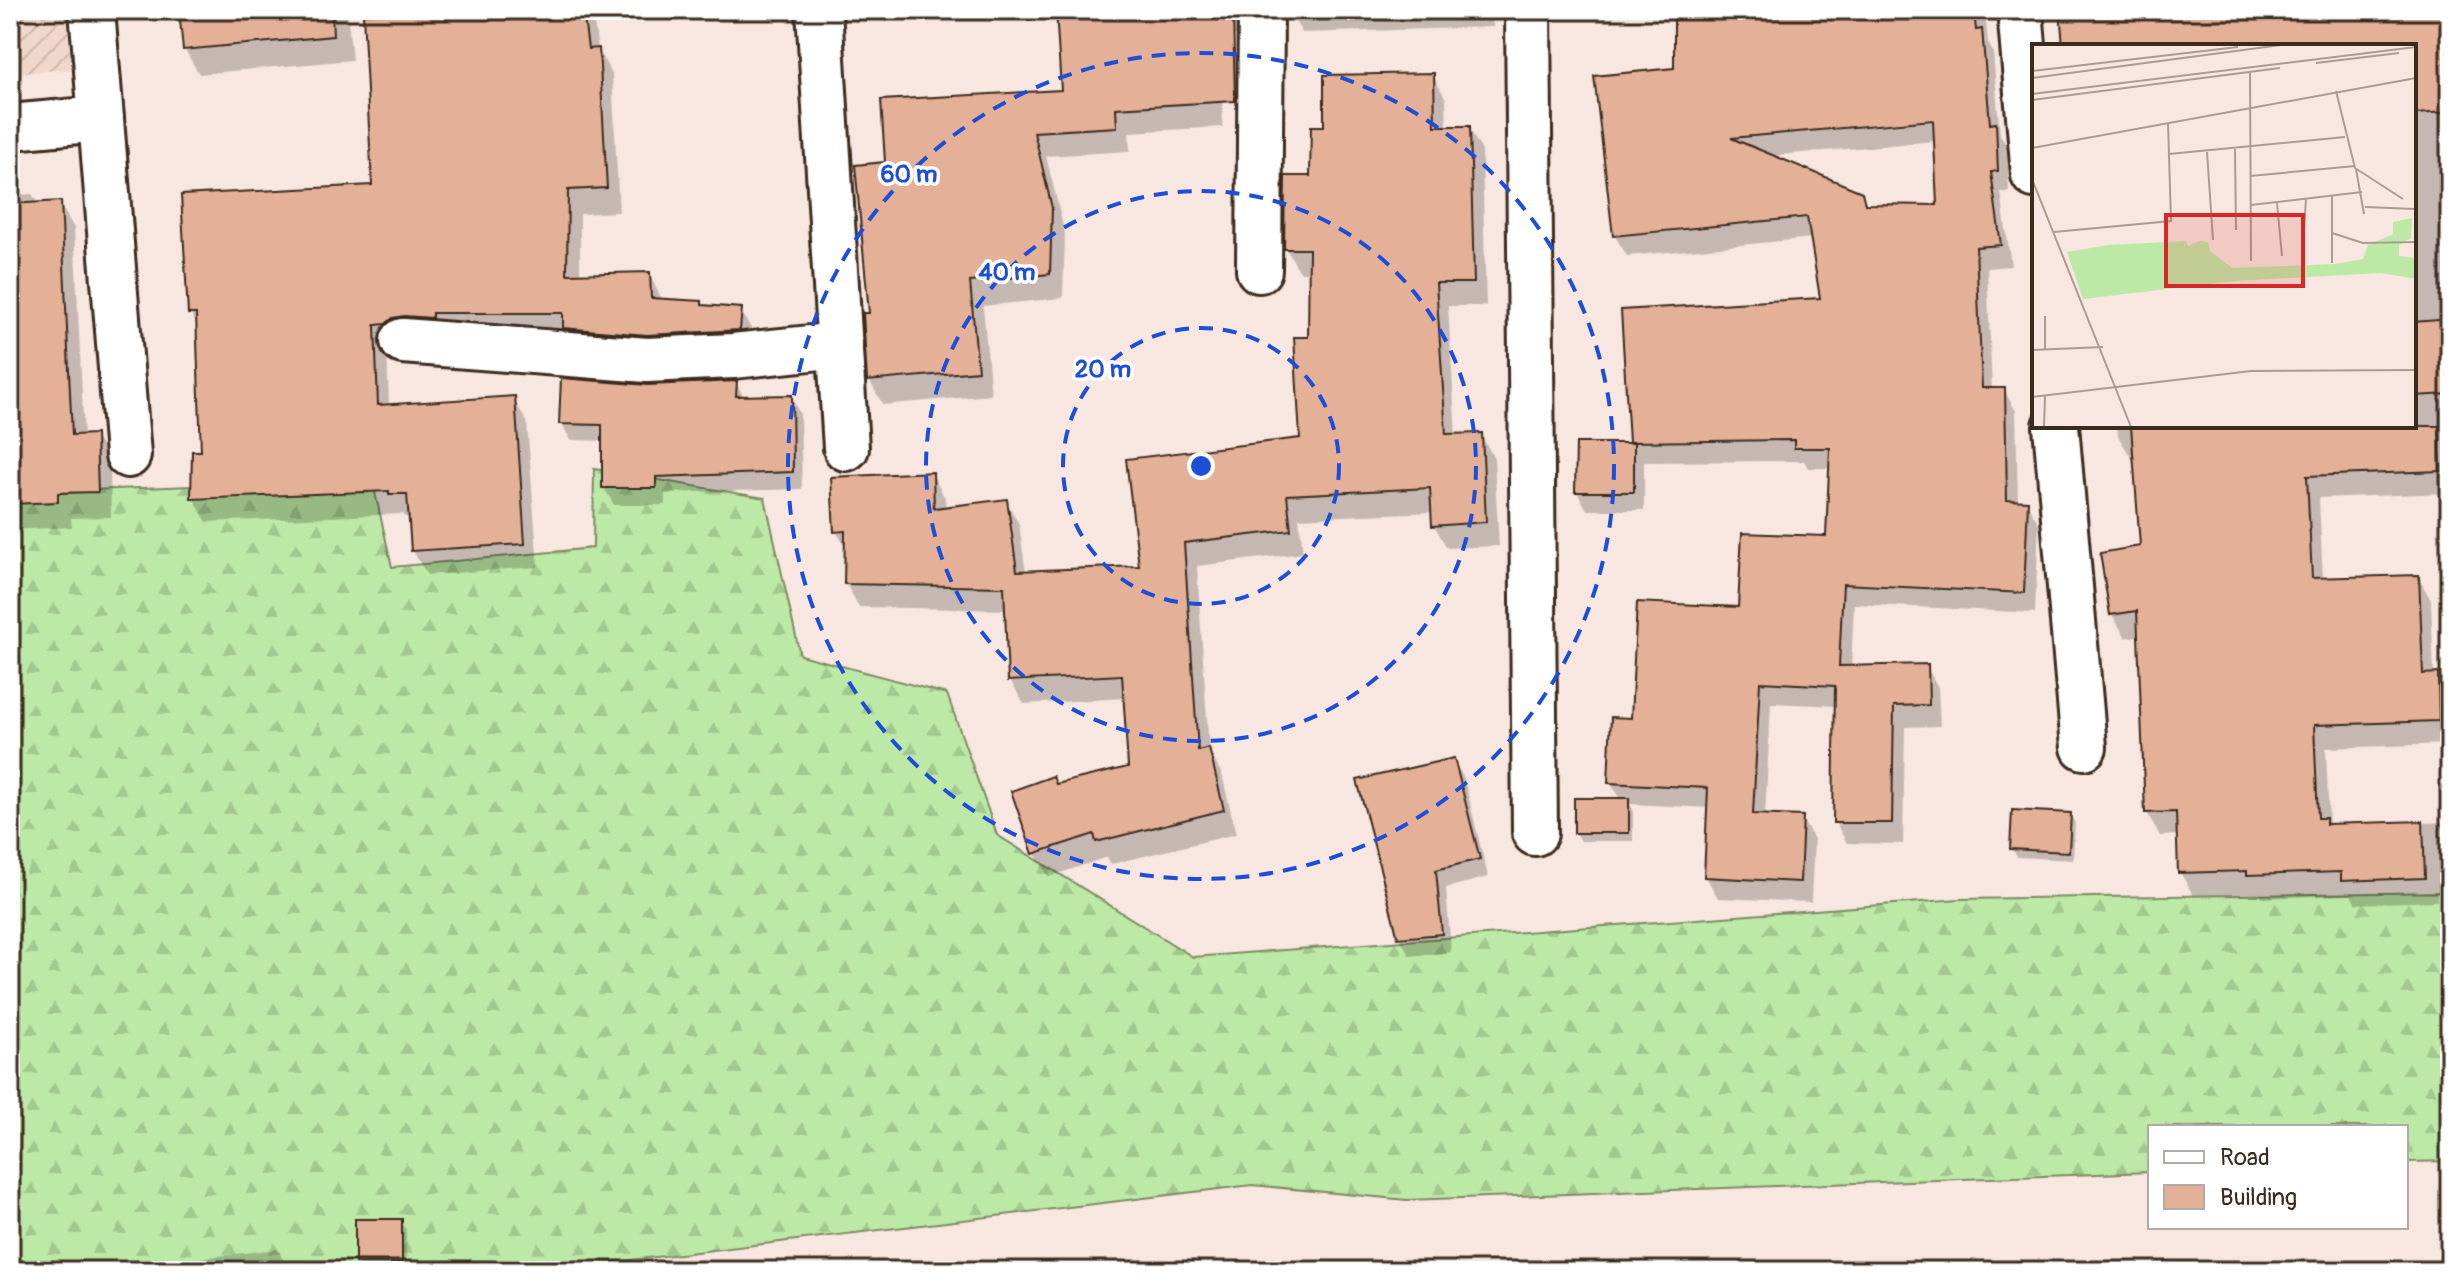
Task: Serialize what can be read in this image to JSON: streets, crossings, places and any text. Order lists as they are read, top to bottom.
{
  "legend": ["Road", "Building"],
  "rings": ["60 m", "40 m", "20 m"]
}
